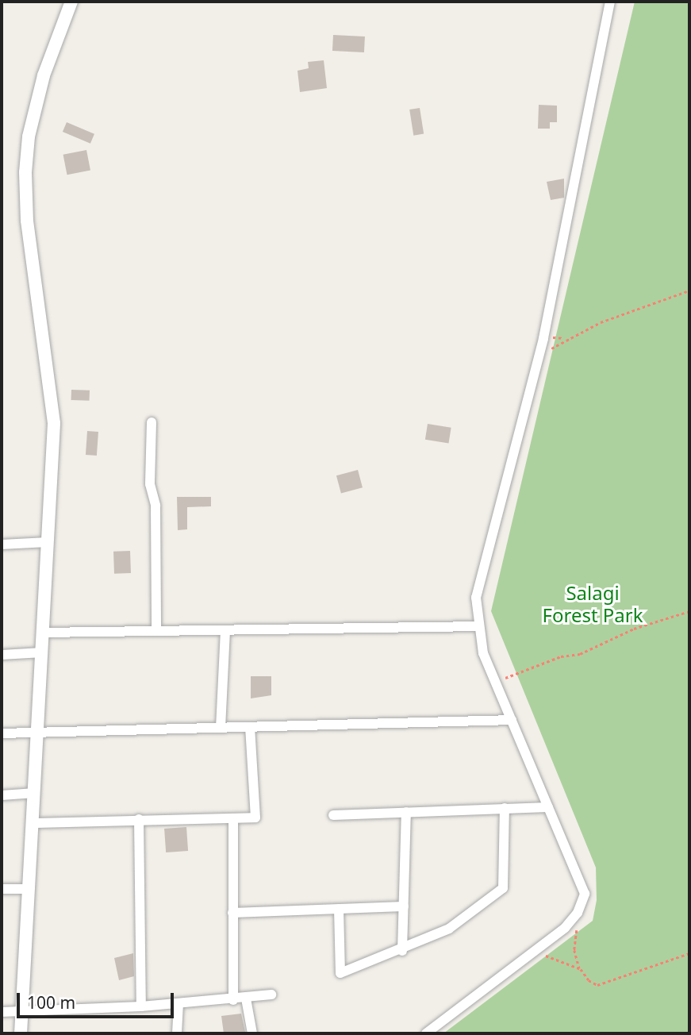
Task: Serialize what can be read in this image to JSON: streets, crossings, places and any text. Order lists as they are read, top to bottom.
{
  "parks": ["Salagi Forest Park"],
  "scale_bar": "100 m"
}
